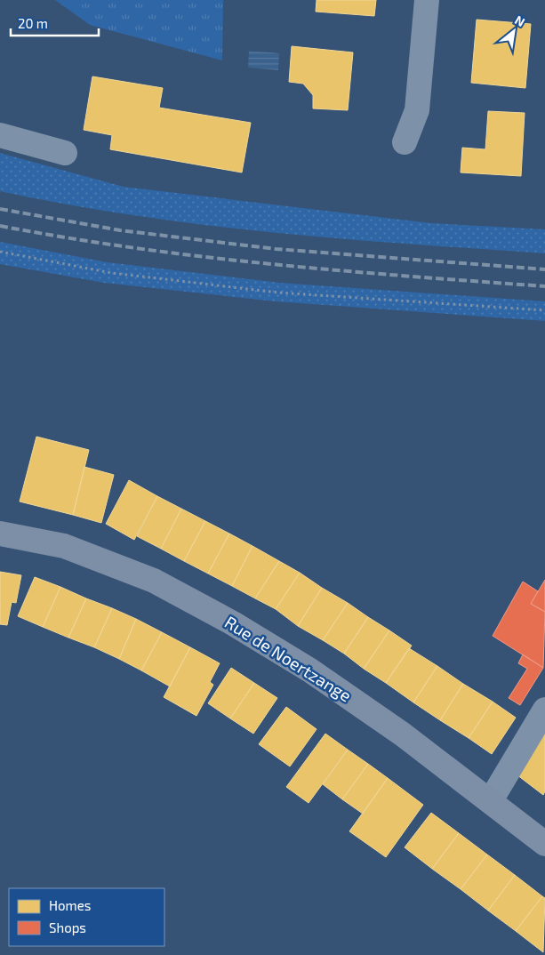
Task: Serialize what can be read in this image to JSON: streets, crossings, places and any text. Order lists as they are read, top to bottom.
{
  "streets": {
    "main road": ["Rue de Noertzange"]
  },
  "legend": ["Homes", "Shops"],
  "scale_bar": "20 m",
  "north": "top right"
}
